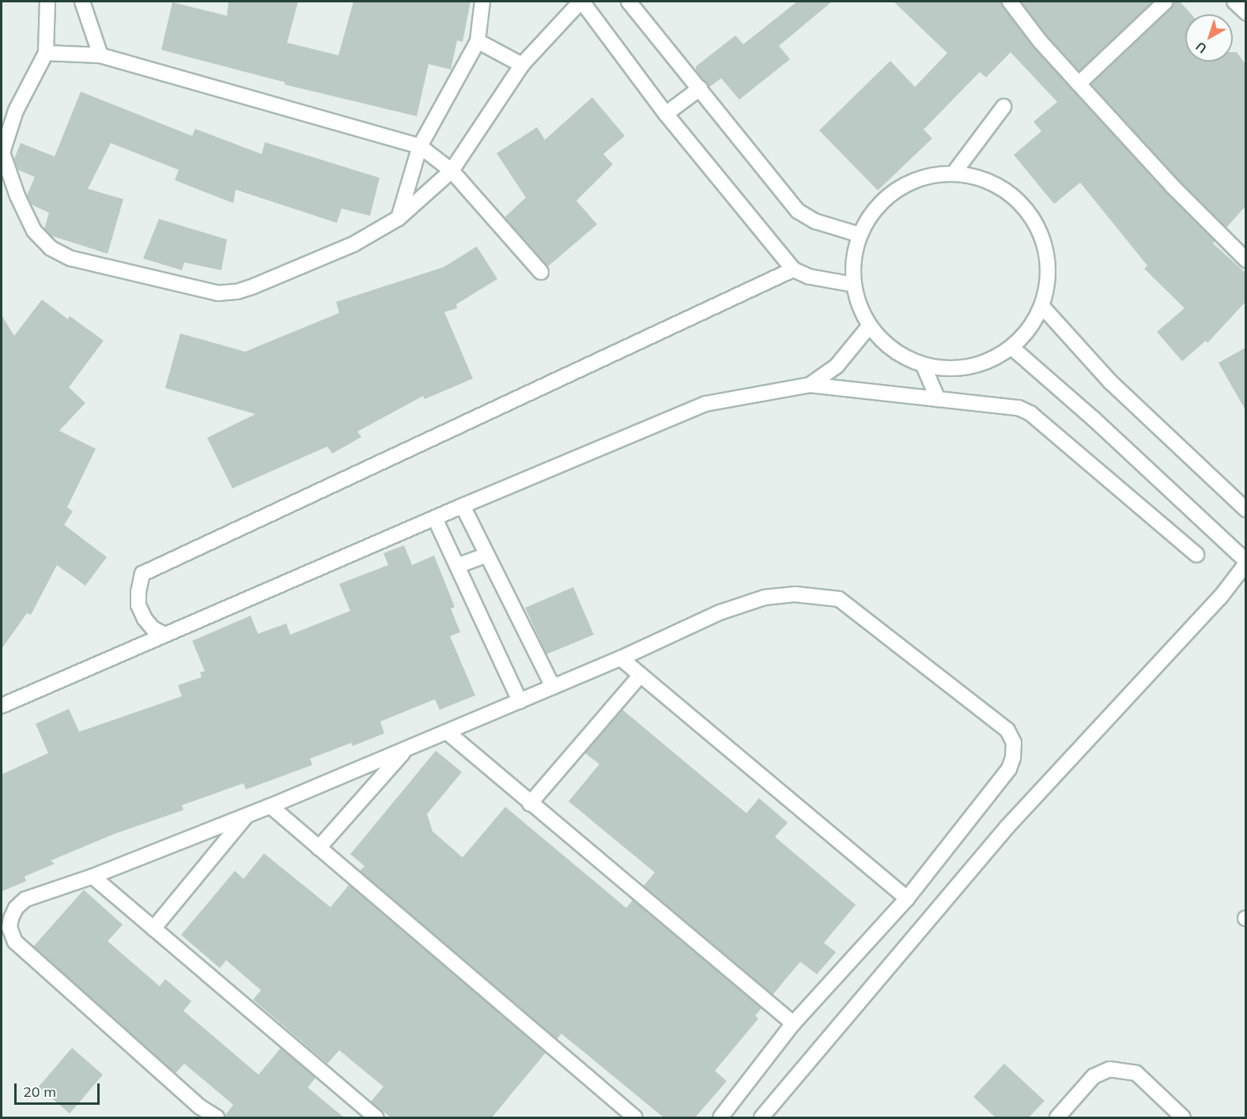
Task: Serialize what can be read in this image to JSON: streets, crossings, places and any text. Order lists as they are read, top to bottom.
{
  "scale_bar": "20 m",
  "north": "bottom left"
}
